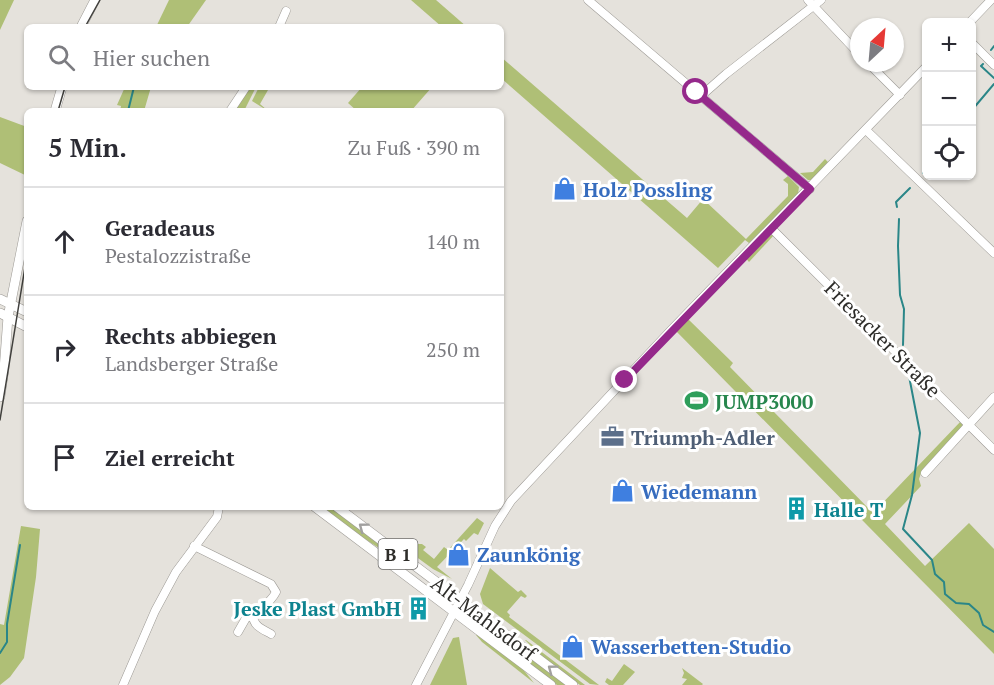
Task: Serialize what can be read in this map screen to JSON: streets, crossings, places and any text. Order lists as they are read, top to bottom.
{
  "streets": {
    "main road": ["B 1", "Alt-Mahlsdorf"],
    "street": ["Friesacker Straße"]
  },
  "places": {
    "shop": [
      "Holz Possling",
      "Wiedemann",
      "Zaunkönig",
      "Wasserbetten-Studio"
    ],
    "sports": ["JUMP3000"],
    "office": ["Triumph-Adler"],
    "building": ["Halle T", "Jeske Plast GmbH"]
  },
  "north": "top right",
  "page": {
    "map_buttons": ["+", "−"],
    "search": "Hier suchen",
    "heading": ["5 Min.", "Zu Fuß · 390 m"],
    "list": [
      ["Geradeaus", "Pestalozzistraße", "140 m"],
      ["Rechts abbiegen", "Landsberger Straße", "250 m"],
      "Ziel erreicht"
    ]
  }
}
